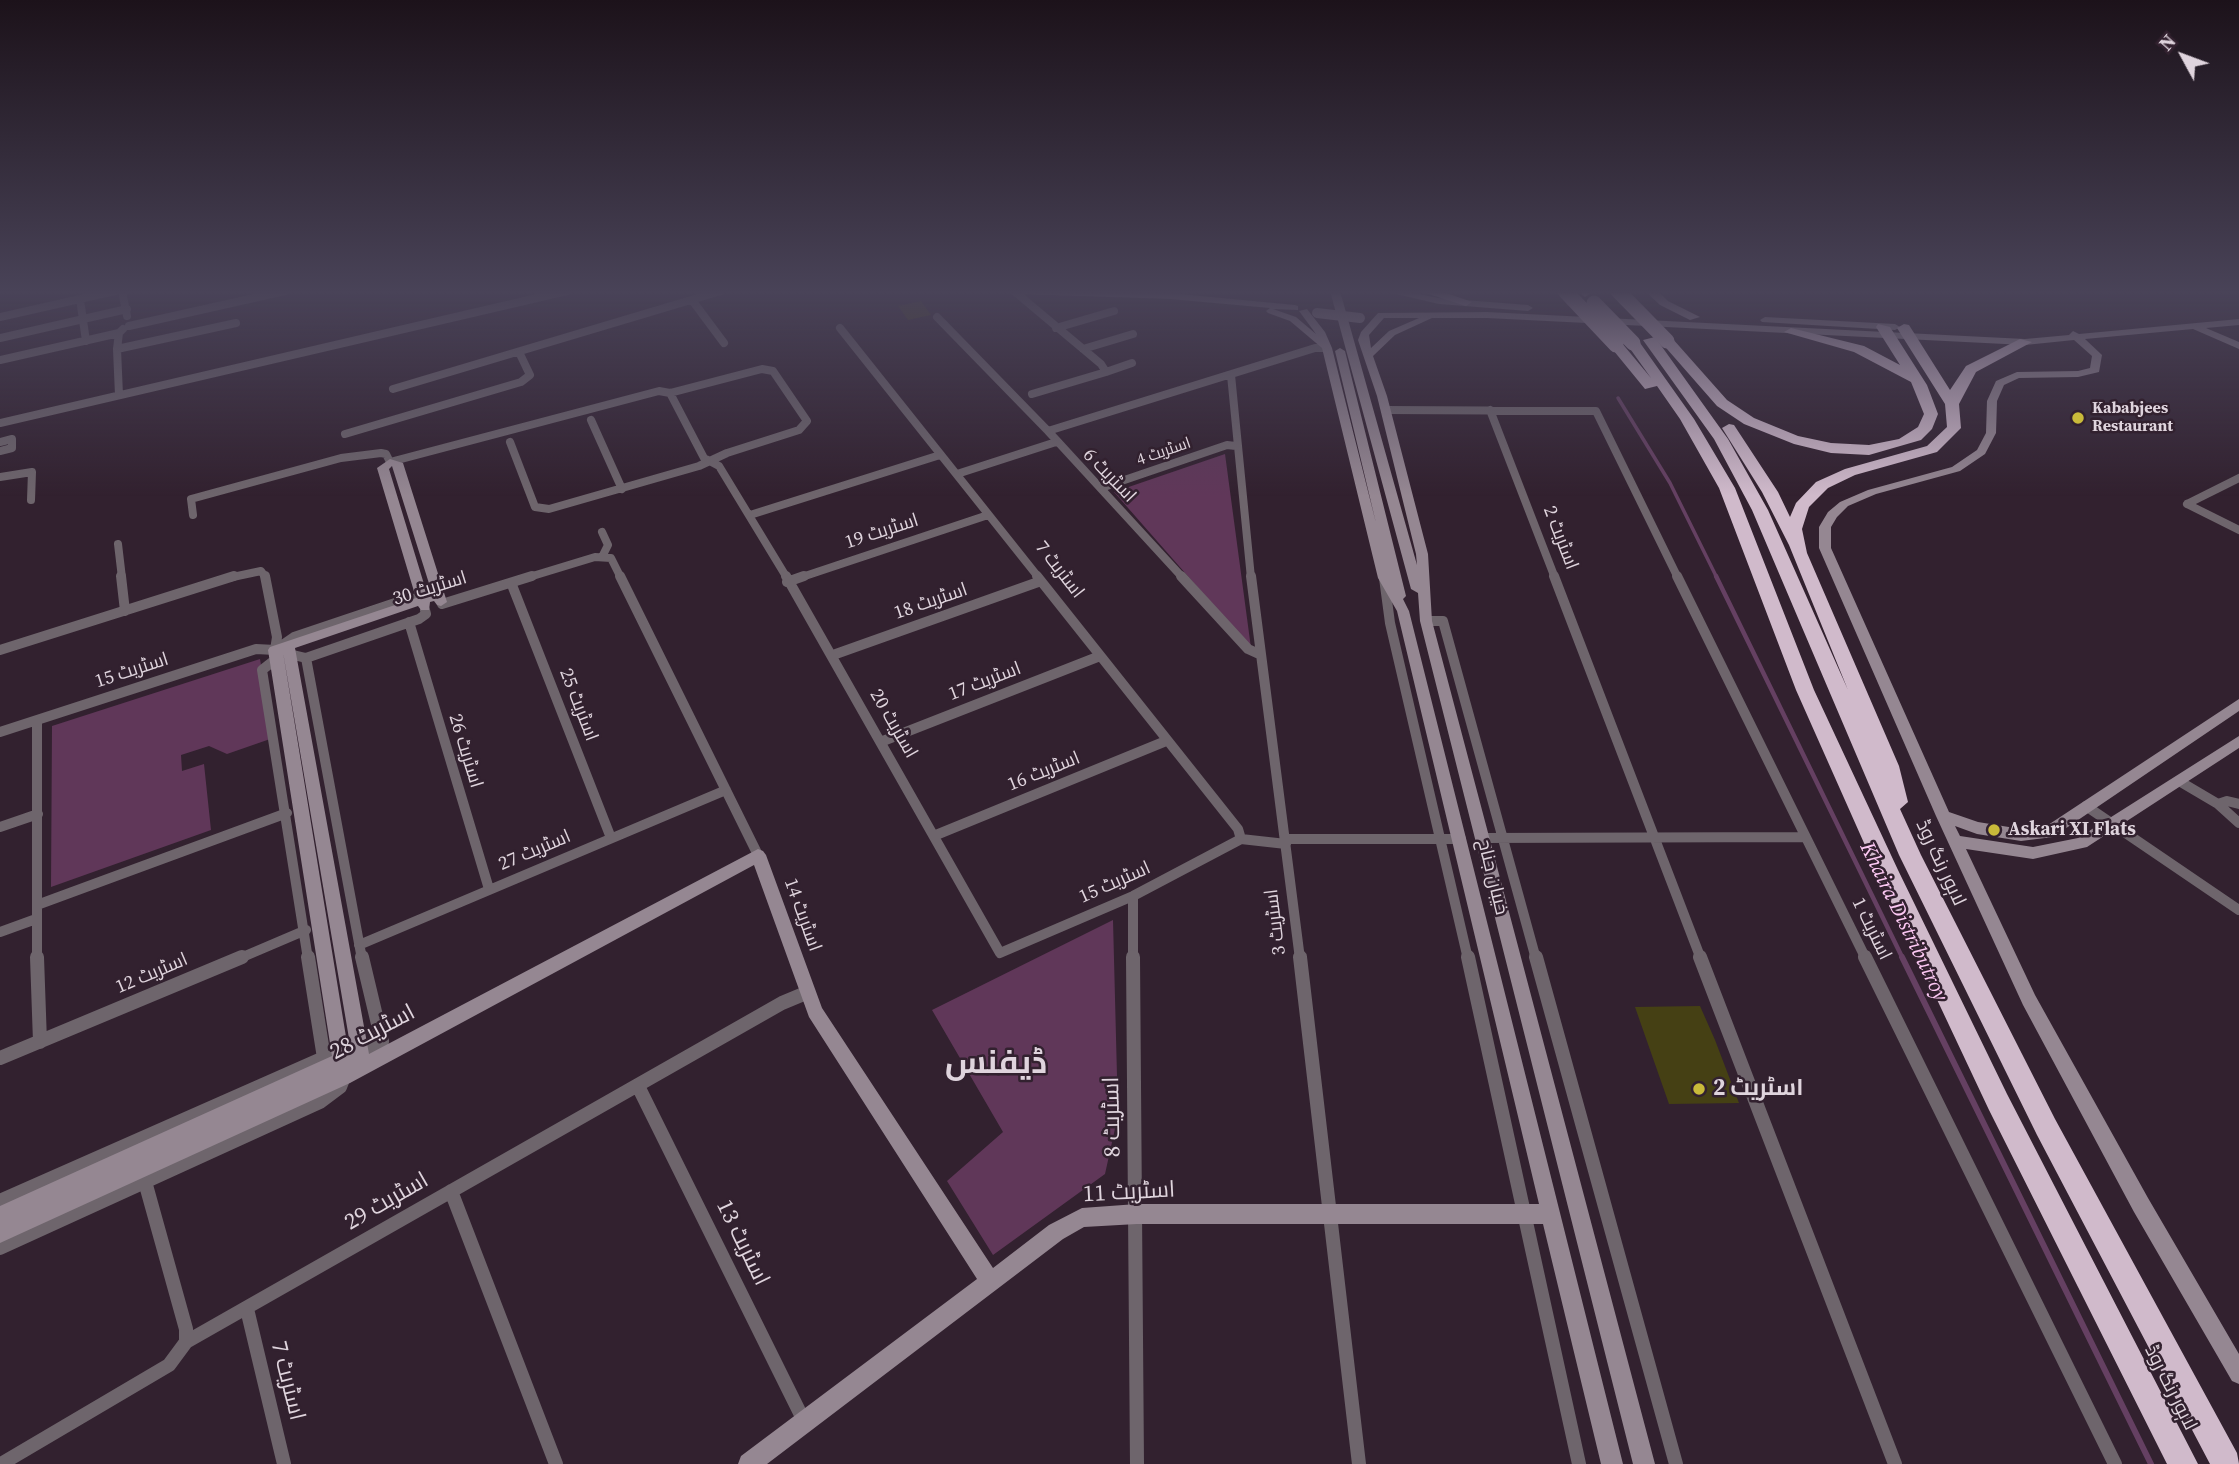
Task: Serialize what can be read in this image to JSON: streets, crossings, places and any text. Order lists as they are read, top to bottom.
{
  "streets": {
    "highway": ["لاہور رنگ روڈ"],
    "main road": [
      "اسٹریٹ 30",
      "خیبان جناح",
      "اسٹریٹ 14",
      "اسٹریٹ 28",
      "اسٹریٹ 11"
    ],
    "street": [
      "اسٹریٹ 4",
      "اسٹریٹ 6",
      "اسٹریٹ 19",
      "اسٹریٹ 2",
      "اسٹریٹ 7",
      "اسٹریٹ 18",
      "اسٹریٹ 15",
      "اسٹریٹ 17",
      "اسٹریٹ 25",
      "اسٹریٹ 20",
      "اسٹریٹ 26",
      "اسٹریٹ 16",
      "اسٹریٹ 27",
      "اسٹریٹ 3",
      "اسٹریٹ 1",
      "اسٹریٹ 12",
      "اسٹریٹ 8",
      "اسٹریٹ 29",
      "اسٹریٹ 13"
    ]
  },
  "crossings": [
    ["اسٹریٹ 4", "اسٹریٹ 6"],
    ["اسٹریٹ 4", "اسٹریٹ 3"],
    ["اسٹریٹ 6", "اسٹریٹ 3"],
    ["اسٹریٹ 19", "اسٹریٹ 7"],
    ["اسٹریٹ 19", "اسٹریٹ 20"],
    ["اسٹریٹ 2", "اسٹریٹ 1"],
    ["اسٹریٹ 7", "اسٹریٹ 18"],
    ["اسٹریٹ 7", "اسٹریٹ 15"],
    ["اسٹریٹ 7", "اسٹریٹ 17"],
    ["اسٹریٹ 7", "اسٹریٹ 16"],
    ["اسٹریٹ 7", "اسٹریٹ 29"],
    ["اسٹریٹ 30", "اسٹریٹ 15"],
    ["اسٹریٹ 30", "اسٹریٹ 25"],
    ["اسٹریٹ 30", "اسٹریٹ 14"],
    ["اسٹریٹ 18", "اسٹریٹ 20"],
    ["اسٹریٹ 15", "اسٹریٹ 20"],
    ["اسٹریٹ 15", "اسٹریٹ 8"],
    ["اسٹریٹ 17", "اسٹریٹ 20"],
    ["اسٹریٹ 25", "اسٹریٹ 27"],
    ["اسٹریٹ 20", "اسٹریٹ 16"],
    ["اسٹریٹ 26", "اسٹریٹ 27"],
    ["اسٹریٹ 27", "اسٹریٹ 14"],
    ["خیبان جناح", "اسٹریٹ 11"],
    ["اسٹریٹ 14", "اسٹریٹ 28"],
    ["اسٹریٹ 14", "اسٹریٹ 11"],
    ["اسٹریٹ 14", "اسٹریٹ 29"],
    ["اسٹریٹ 3", "اسٹریٹ 11"],
    ["اسٹریٹ 8", "اسٹریٹ 11"],
    ["اسٹریٹ 11", "اسٹریٹ 13"],
    ["اسٹریٹ 29", "اسٹریٹ 13"]
  ],
  "districts": ["ڈیفنس"],
  "water": ["Khaira Distributroy"],
  "places": ["Kababjees Restaurant", "Askari XI Flats", "اسٹریٹ 2"],
  "north": "top left"
}
